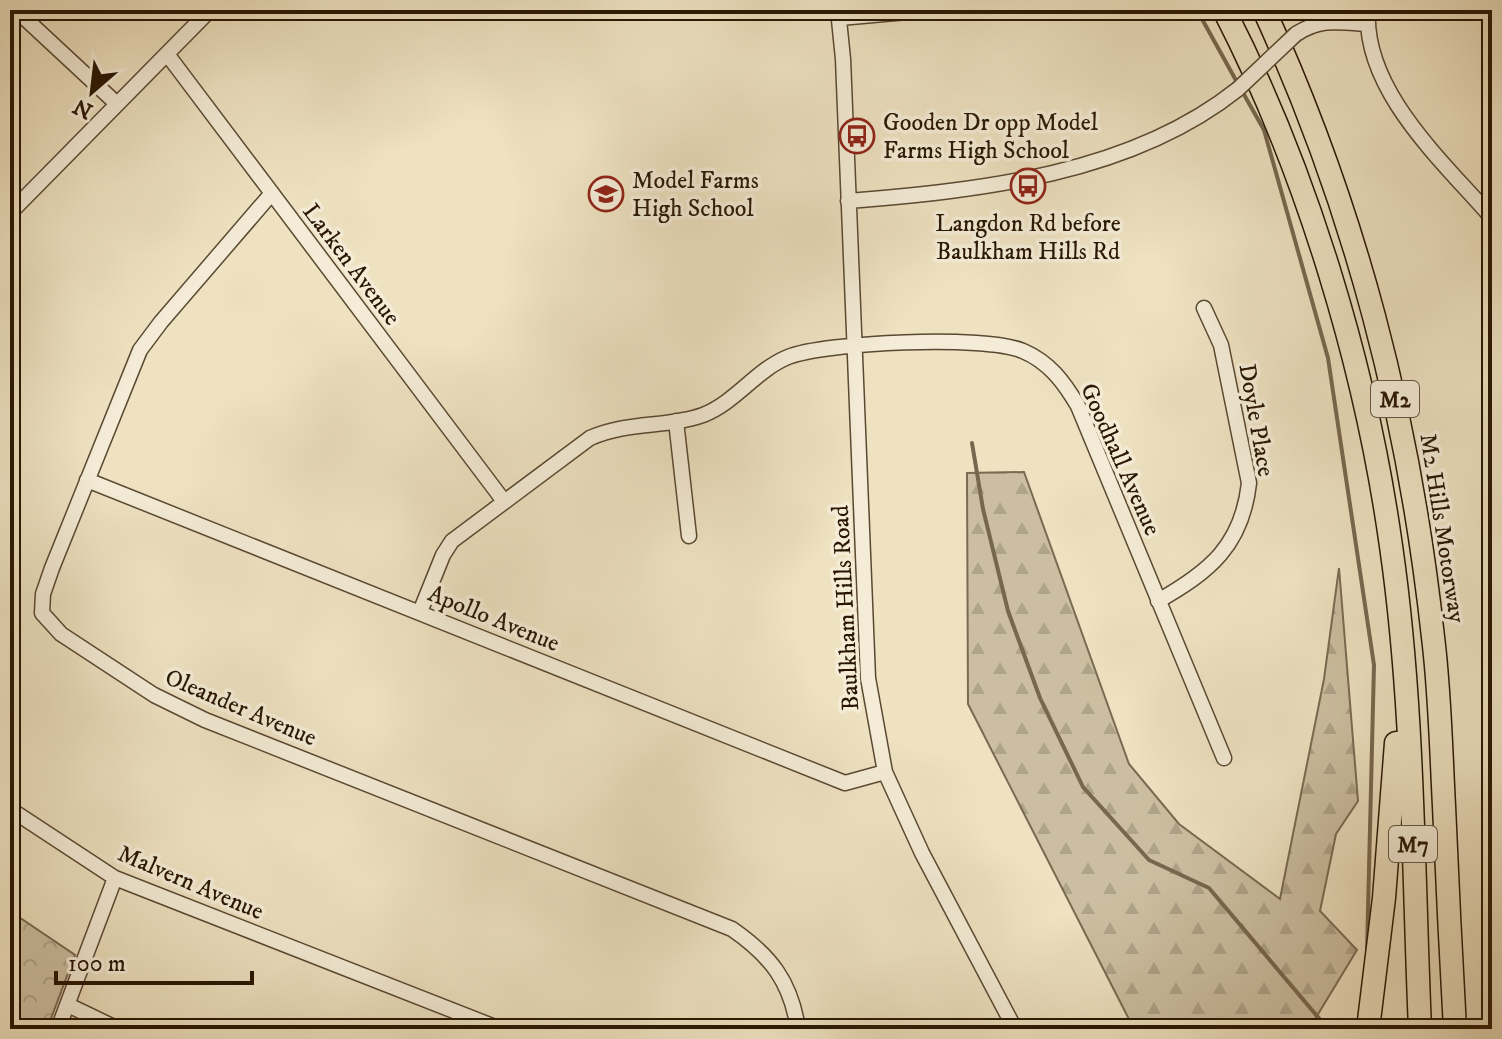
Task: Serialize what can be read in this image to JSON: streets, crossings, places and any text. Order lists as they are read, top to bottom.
{
  "streets": {
    "highway": ["M2", "M2 Hills Motorway", "M7"],
    "street": [
      "Larken Avenue",
      "Doyle Place",
      "Goodhall Avenue",
      "Baulkham Hills Road",
      "Apollo Avenue",
      "Oleander Avenue",
      "Malvern Avenue"
    ]
  },
  "crossings": [
    ["Larken Avenue", "Goodhall Avenue"],
    ["Larken Avenue", "Oleander Avenue"],
    ["M2", "M7"],
    ["Doyle Place", "Goodhall Avenue"],
    ["Goodhall Avenue", "Baulkham Hills Road"],
    ["Goodhall Avenue", "Apollo Avenue"],
    ["Baulkham Hills Road", "Apollo Avenue"],
    ["Apollo Avenue", "Oleander Avenue"]
  ],
  "places": {
    "bus stop": ["Gooden Dr opp Model Farms High School", "Langdon Rd before Baulkham Hills Rd"],
    "school or university": ["Model Farms High School"]
  },
  "scale_bar": "100 m",
  "north": "bottom left"
}
